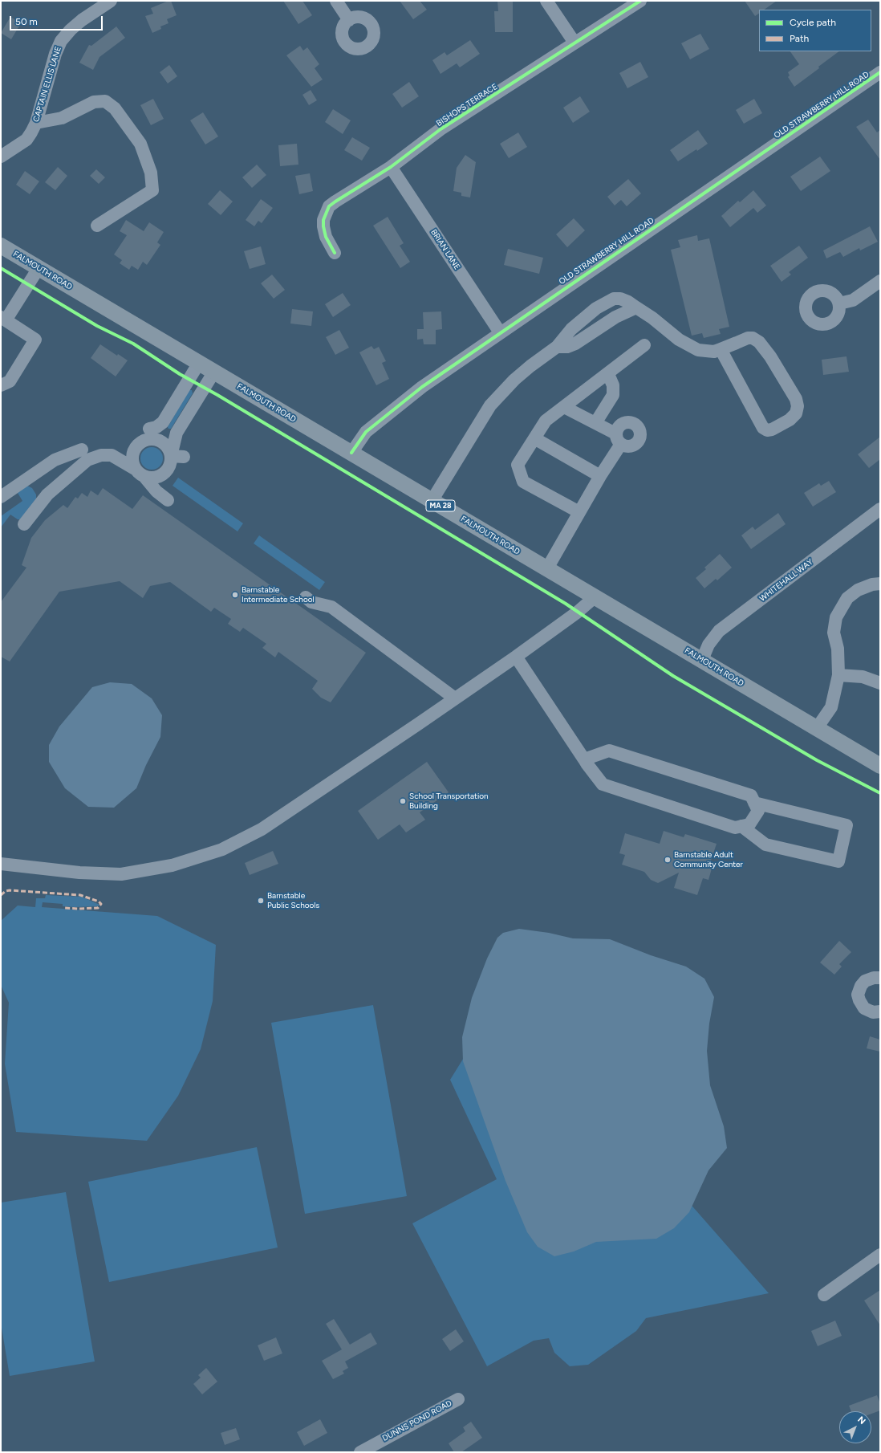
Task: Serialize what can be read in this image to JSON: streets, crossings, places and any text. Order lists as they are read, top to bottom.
{
  "streets": {
    "main road": ["FALMOUTH ROAD", "MA 28"],
    "street": [
      "CAPTAIN ELLIS LANE",
      "BISHOPS TERRACE",
      "OLD STRAWBERRY HILL ROAD",
      "BRIAN LANE",
      "WHITEHALL WAY",
      "DUNNS POND ROAD"
    ]
  },
  "crossings": [
    ["BISHOPS TERRACE", "BRIAN LANE"],
    ["OLD STRAWBERRY HILL ROAD", "BRIAN LANE"],
    ["OLD STRAWBERRY HILL ROAD", "FALMOUTH ROAD"],
    ["FALMOUTH ROAD", "WHITEHALL WAY"]
  ],
  "places": [
    "Barnstable Intermediate School",
    "School Transportation Building",
    "Barnstable Adult Community Center",
    "Barnstable Public Schools"
  ],
  "legend": ["Cycle path", "Path"],
  "scale_bar": "50 m",
  "north": "top right"
}
